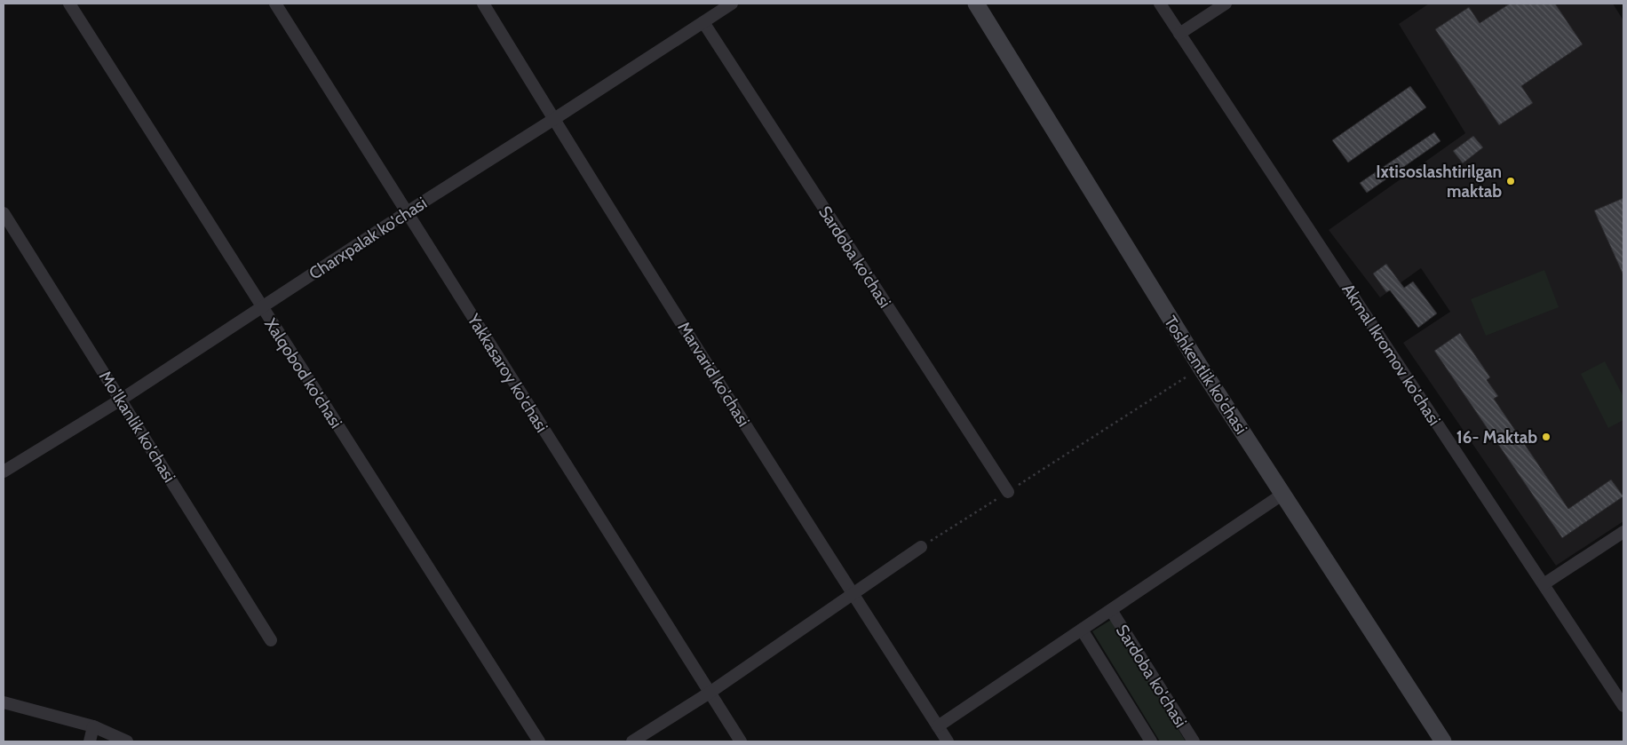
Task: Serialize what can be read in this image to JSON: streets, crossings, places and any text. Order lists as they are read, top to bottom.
{
  "streets": {
    "main road": ["Toshkentlik ko'chasi"],
    "street": [
      "Charxpalak ko'chasi",
      "Sardoba ko'chasi",
      "Akmal Ikromov ko'chasi",
      "Xalqobod ko'chasi",
      "Yakkasaroy ko'chasi",
      "Marvarid ko'chasi",
      "Mo'lkanlik ko'chasi"
    ]
  },
  "crossings": [
    ["Charxpalak ko'chasi", "Sardoba ko'chasi"],
    ["Charxpalak ko'chasi", "Xalqobod ko'chasi"],
    ["Charxpalak ko'chasi", "Yakkasaroy ko'chasi"],
    ["Charxpalak ko'chasi", "Marvarid ko'chasi"],
    ["Charxpalak ko'chasi", "Mo'lkanlik ko'chasi"]
  ],
  "places": ["Ixtisoslashtirilgan maktab", "16- Maktab"]
}
